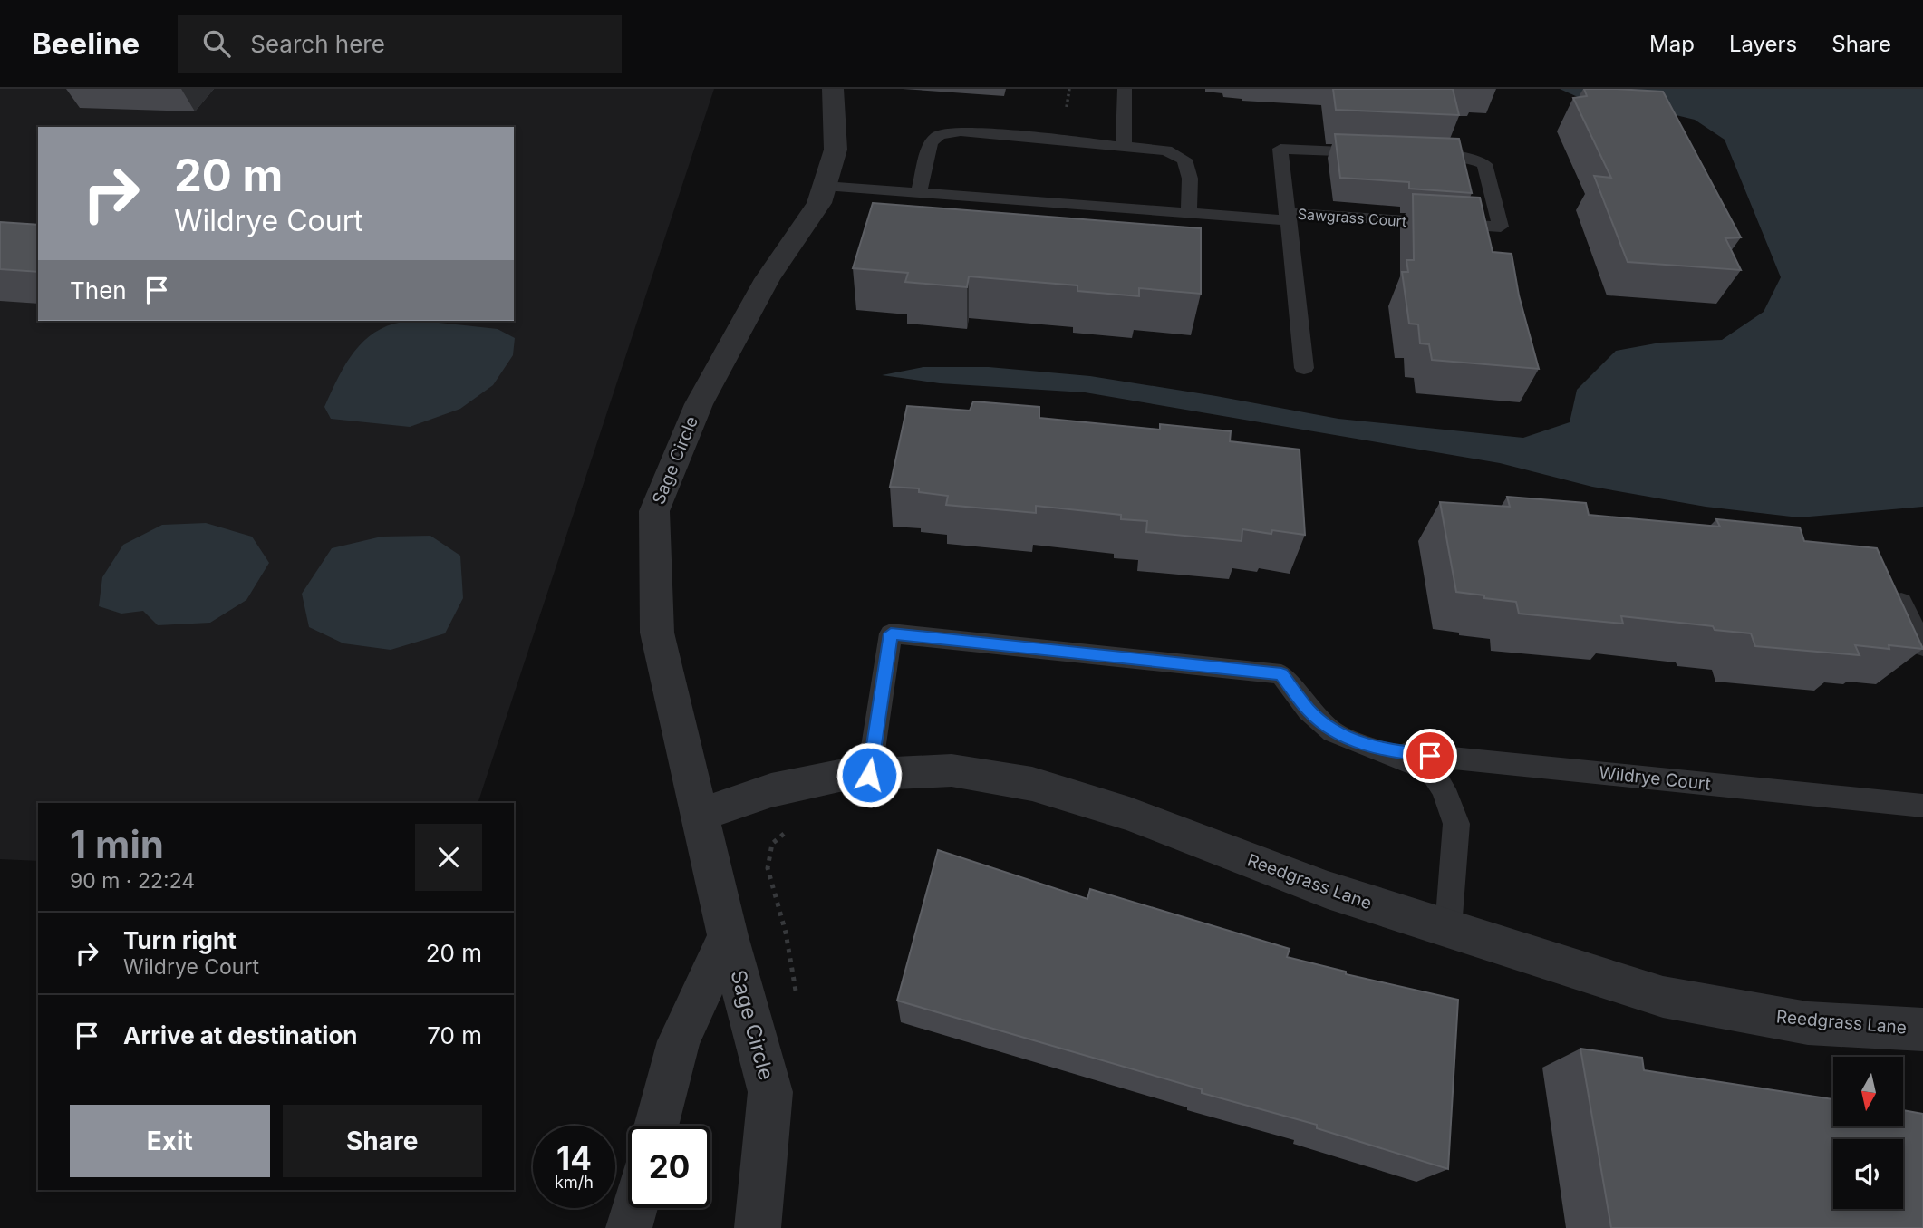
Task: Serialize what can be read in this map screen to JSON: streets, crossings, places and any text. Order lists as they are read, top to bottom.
{
  "streets": {
    "street": ["Sage Circle", "Reedgrass Lane"],
    "lane": ["Sawgrass Court", "Wildrye Court"]
  },
  "crossings": [
    ["Sawgrass Court", "Sage Circle"],
    ["Sage Circle", "Reedgrass Lane"],
    ["Wildrye Court", "Reedgrass Lane"]
  ],
  "north": "bottom",
  "page": {
    "header": "Beeline",
    "search": "Search here",
    "nav": ["Map", "Layers", "Share"],
    "turn": ["20 m", "Wildrye Court"],
    "then": "Then",
    "heading": ["1 min", "90 m · 22:24"],
    "list": [
      {
        "name": "Turn right",
        "note": "Wildrye Court",
        "value": "20 m"
      },
      {
        "name": "Arrive at destination",
        "value": "70 m"
      }
    ],
    "buttons": ["Exit", "Share"],
    "speed": "14 km/h",
    "limit": "20"
  }
}
